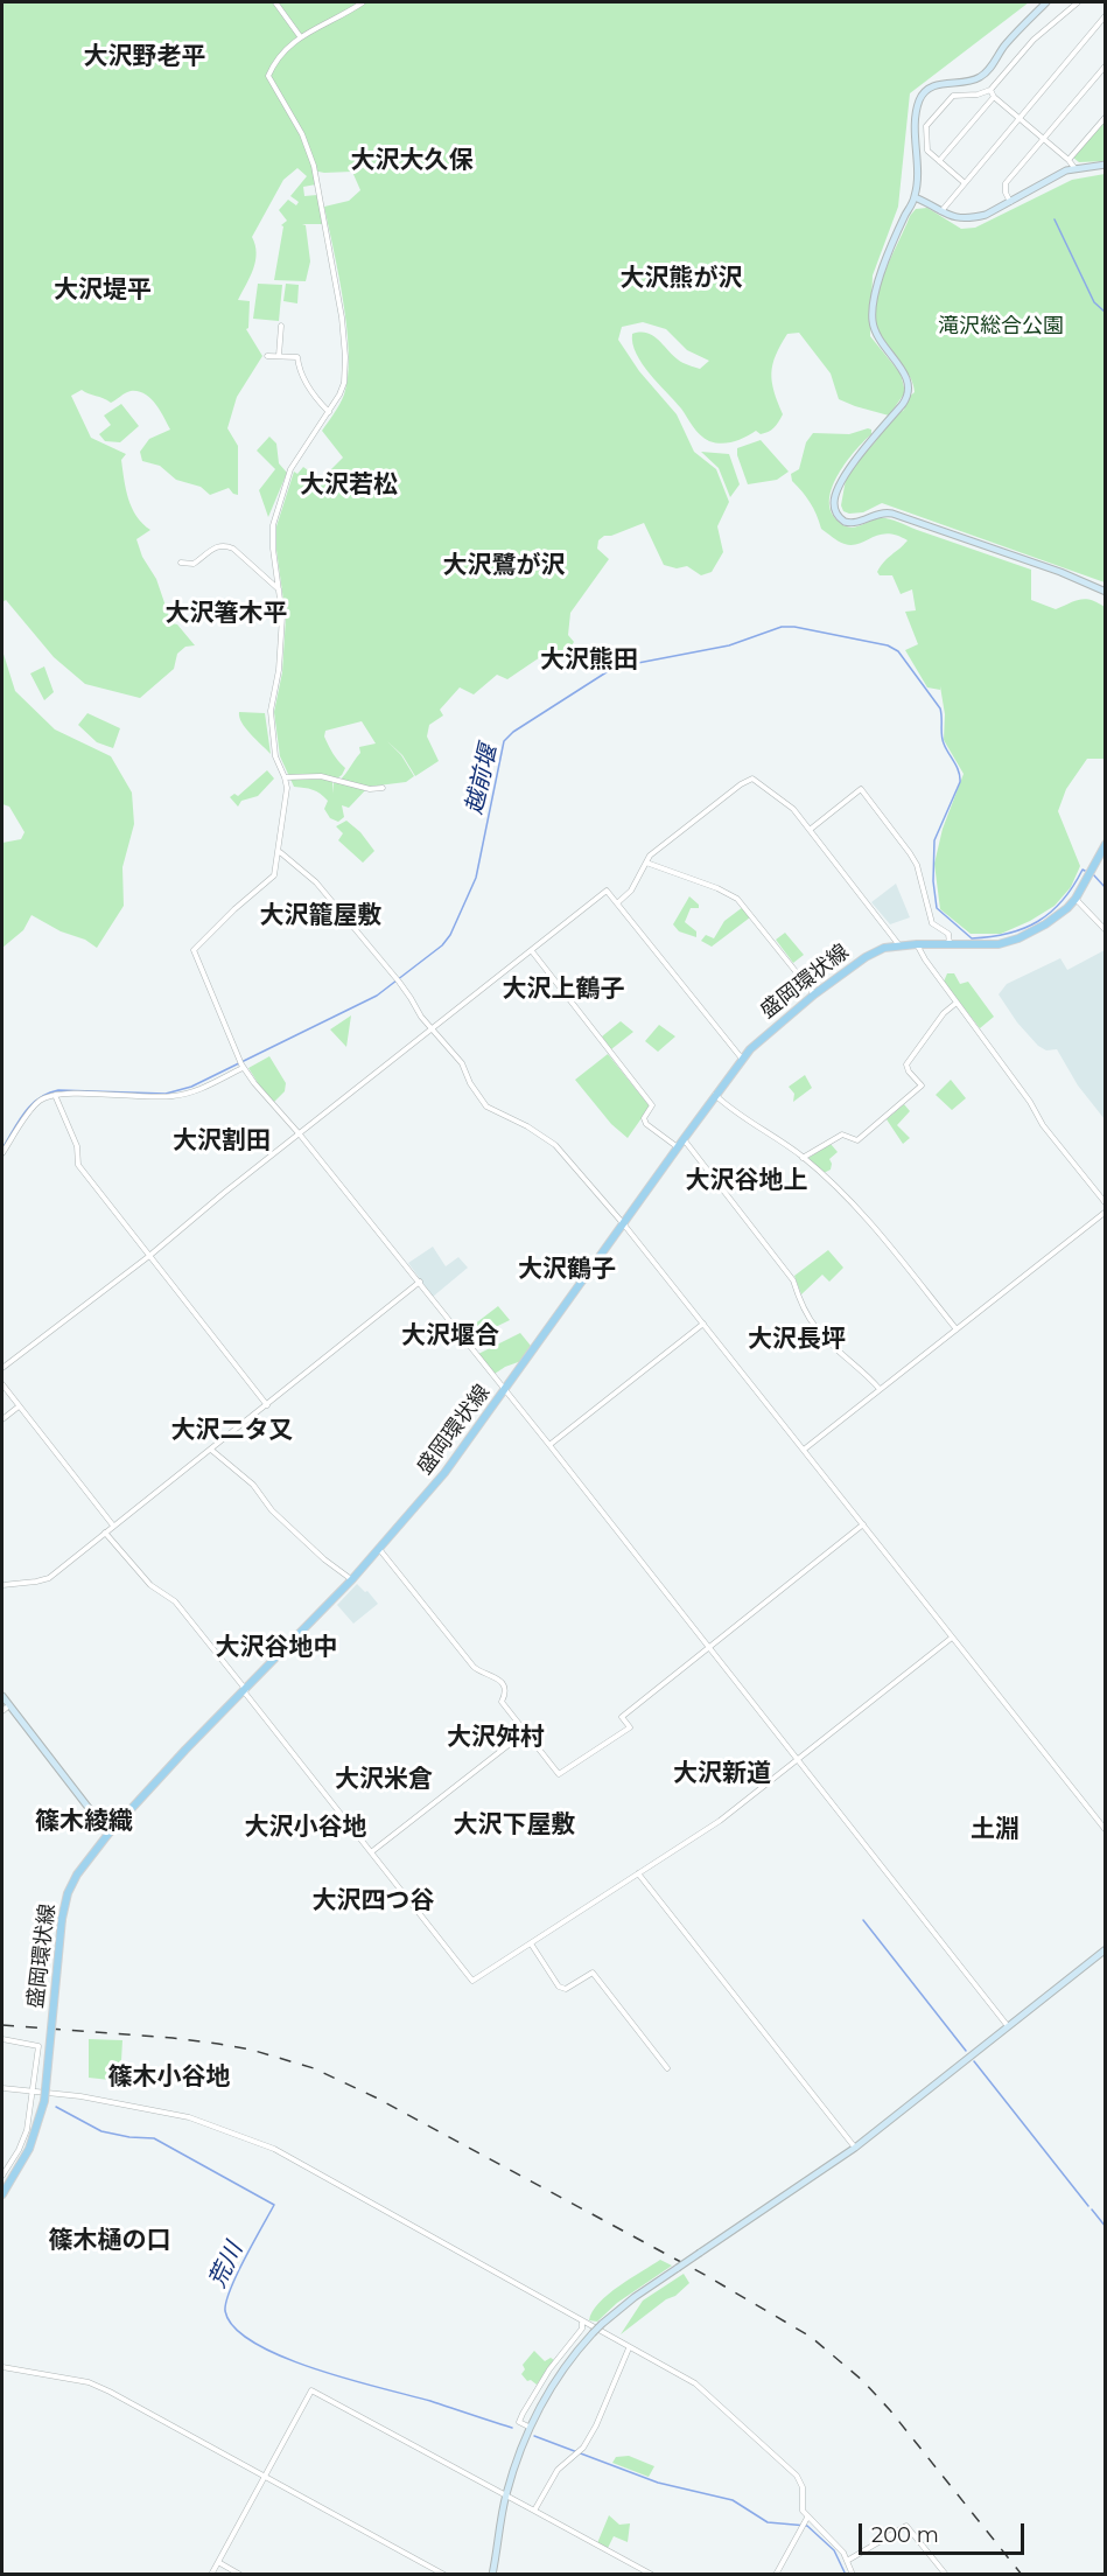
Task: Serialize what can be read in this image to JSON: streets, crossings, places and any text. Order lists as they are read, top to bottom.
{
  "streets": {
    "main road": ["盛岡環状線"]
  },
  "districts": [
    "大沢野老平",
    "大沢大久保",
    "大沢熊が沢",
    "大沢堤平",
    "大沢若松",
    "大沢鷺が沢",
    "大沢箸木平",
    "大沢熊田",
    "大沢籠屋敷",
    "大沢上鶴子",
    "大沢割田",
    "大沢谷地上",
    "大沢鶴子",
    "大沢堰合",
    "大沢長坪",
    "大沢二タ又",
    "大沢谷地中",
    "大沢舛村",
    "大沢新道",
    "大沢米倉",
    "篠木綾織",
    "大沢下屋敷",
    "大沢小谷地",
    "土淵",
    "大沢四つ谷",
    "篠木小谷地",
    "篠木樋の口"
  ],
  "water": ["越前堰", "荒川"],
  "parks": ["滝沢総合公園"],
  "scale_bar": "200 m"
}
